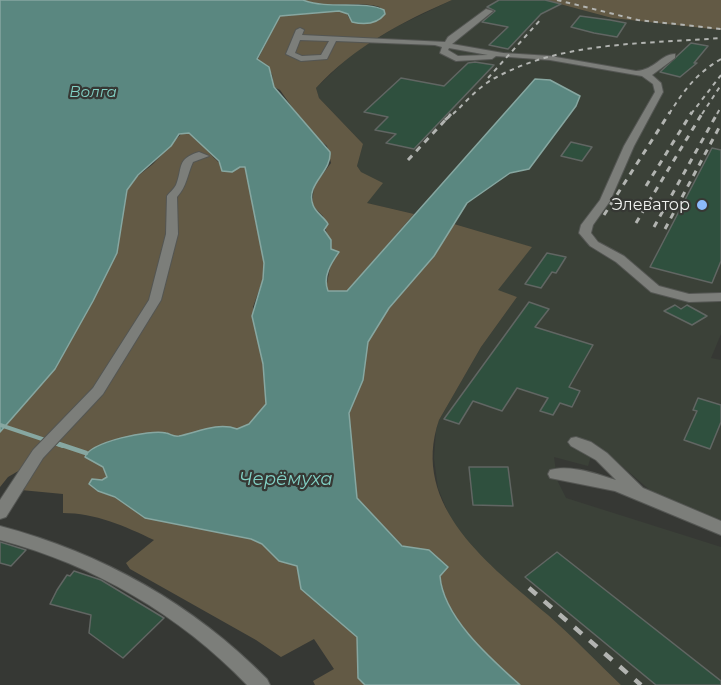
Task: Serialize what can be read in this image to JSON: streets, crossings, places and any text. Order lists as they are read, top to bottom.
{
  "water": ["Волга", "Черёмуха"],
  "places": ["Элеватор"]
}
